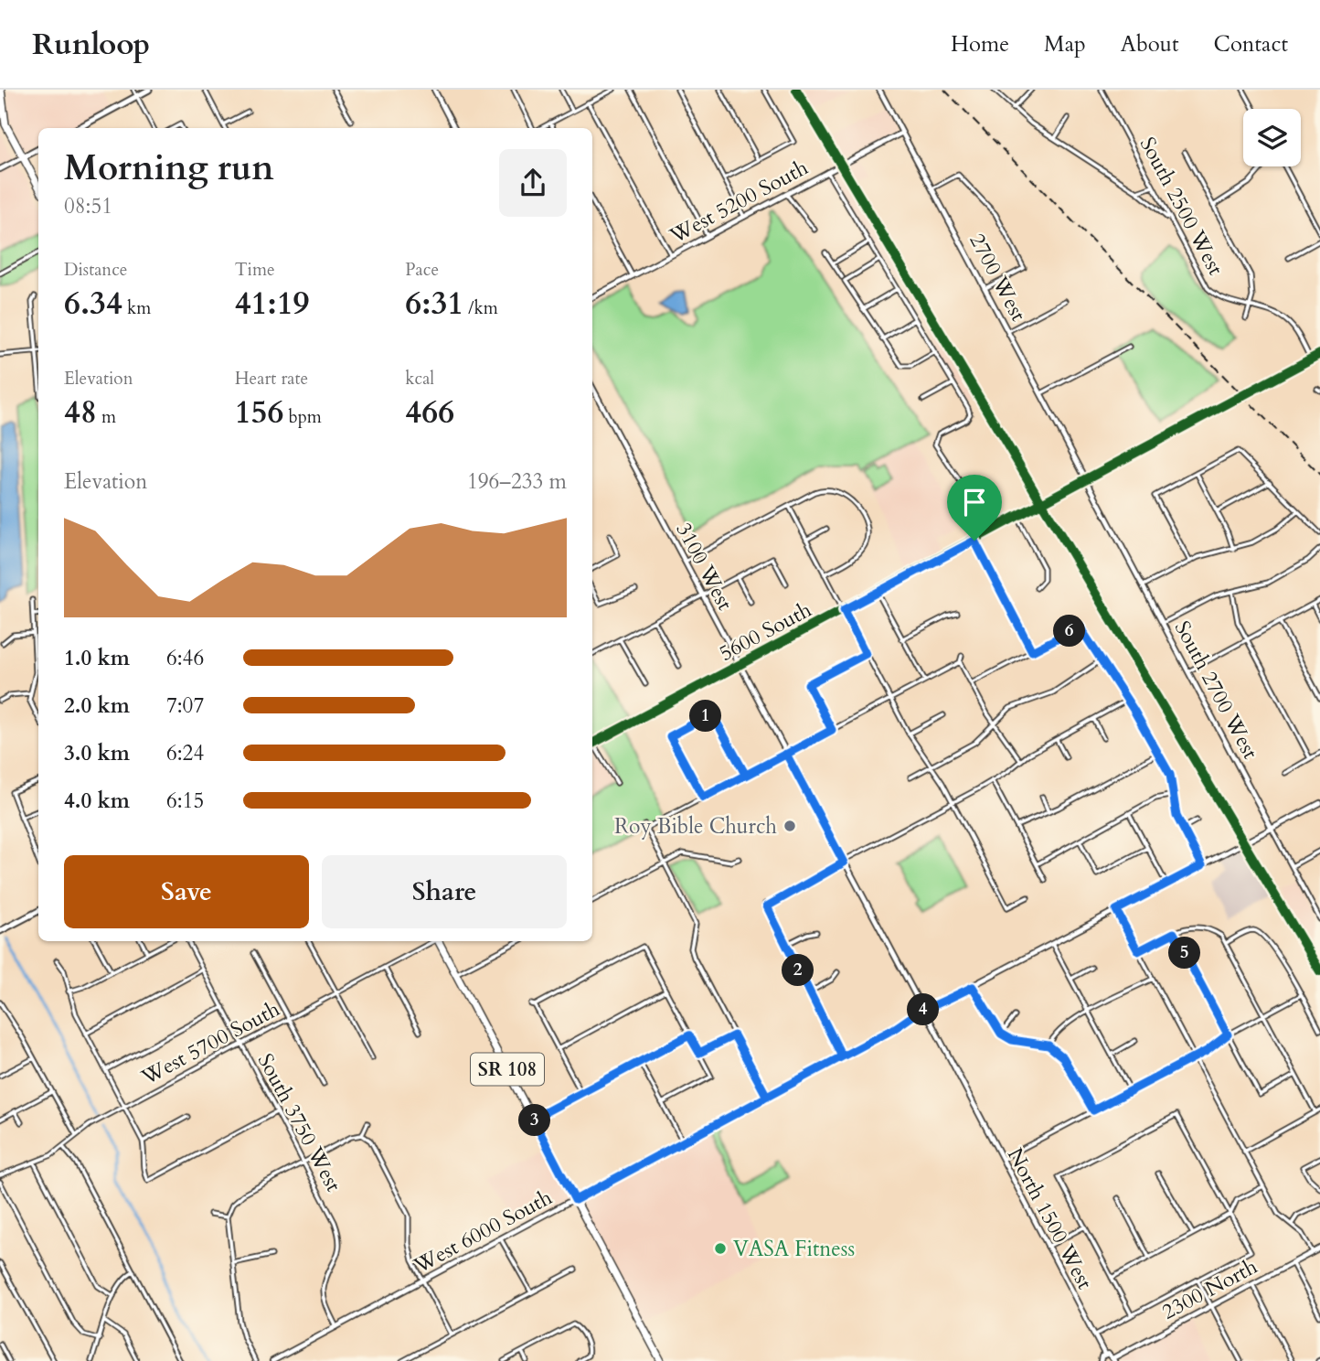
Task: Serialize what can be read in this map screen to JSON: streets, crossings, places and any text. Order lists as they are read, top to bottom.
{
  "streets": {
    "main road": ["5600 South", "SR 108"],
    "street": [
      "West 5200 South",
      "South 2500 West",
      "2700 West",
      "3100 West",
      "South 2700 West",
      "West 5700 South",
      "South 3750 West",
      "North 1500 West",
      "West 6000 South",
      "2300 North"
    ]
  },
  "crossings": [
    ["West 5200 South", "2700 West"],
    ["South 2500 West", "5600 South"],
    ["2700 West", "5600 South"],
    ["2700 West", "South 2700 West"],
    ["3100 West", "5600 South"],
    ["3100 West", "North 1500 West"],
    ["3100 West", "West 6000 South"],
    ["5600 South", "South 2700 West"],
    ["West 5700 South", "South 3750 West"],
    ["SR 108", "West 6000 South"],
    ["South 3750 West", "West 6000 South"],
    ["North 1500 West", "West 6000 South"]
  ],
  "places": ["Roy Bible Church", "VASA Fitness"],
  "page": {
    "header": "Runloop",
    "nav": [
      "Home",
      "Map",
      "About",
      "Contact"
    ],
    "heading": ["Morning run", "08:51"],
    "stats": [
      ["Distance", "6.34 km"],
      ["Time", "41:19"],
      ["Pace", "6:31 /km"],
      ["Elevation", "48 m"],
      ["Heart rate", "156 bpm"],
      ["kcal", "466"]
    ],
    "chart": ["Elevation", "196–233 m"],
    "pins": [
      "6",
      "1",
      "5",
      "2",
      "4",
      "3"
    ],
    "list": [
      {
        "name": "1.0 km",
        "note": "6:46"
      },
      {
        "name": "2.0 km",
        "note": "7:07"
      },
      {
        "name": "3.0 km",
        "note": "6:24"
      },
      {
        "name": "4.0 km",
        "note": "6:15"
      }
    ],
    "buttons": ["Save", "Share"]
  }
}
